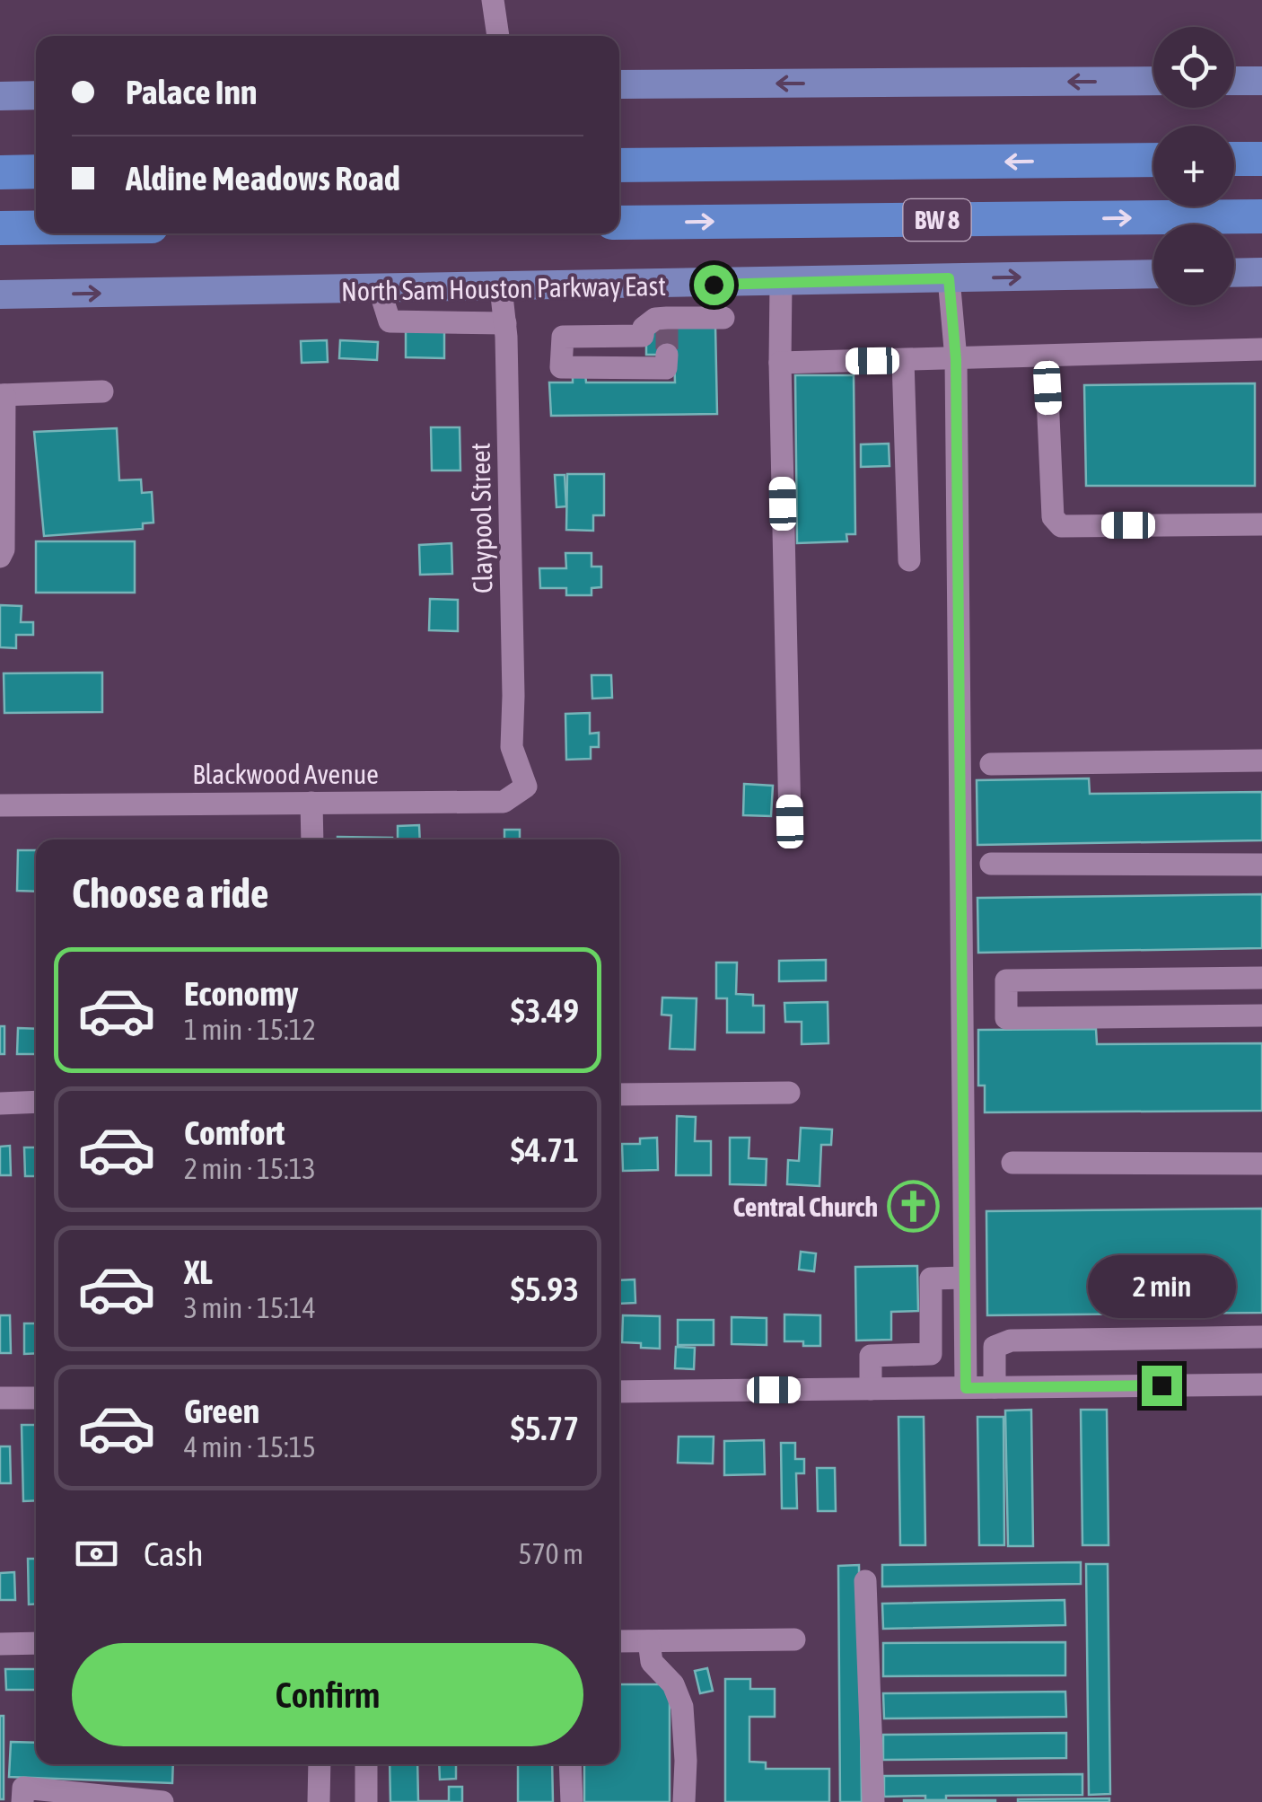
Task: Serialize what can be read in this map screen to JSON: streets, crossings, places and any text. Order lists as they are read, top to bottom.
{
  "streets": {
    "highway": ["BW 8"],
    "main road": ["North Sam Houston Parkway East"],
    "street": ["Claypool Street", "Blackwood Avenue"]
  },
  "crossings": [
    ["North Sam Houston Parkway East", "Claypool Street"],
    ["Claypool Street", "Blackwood Avenue"]
  ],
  "places": {
    "church": ["Central Church"]
  },
  "page": {
    "map_buttons": ["+", "−"],
    "banner": ["Palace Inn", "Aldine Meadows Road"],
    "heading": "Choose a ride",
    "list": [
      {
        "name": "Economy",
        "note": "1 min · 15:12",
        "value": "$3.49"
      },
      {
        "name": "Comfort",
        "note": "2 min · 15:13",
        "value": "$4.71"
      },
      {
        "name": "XL",
        "note": "3 min · 15:14",
        "value": "$5.93"
      },
      {
        "name": "Green",
        "note": "4 min · 15:15",
        "value": "$5.77"
      }
    ],
    "bubble": "2 min",
    "pay": ["Cash", "570 m"],
    "buttons": "Confirm"
  }
}
